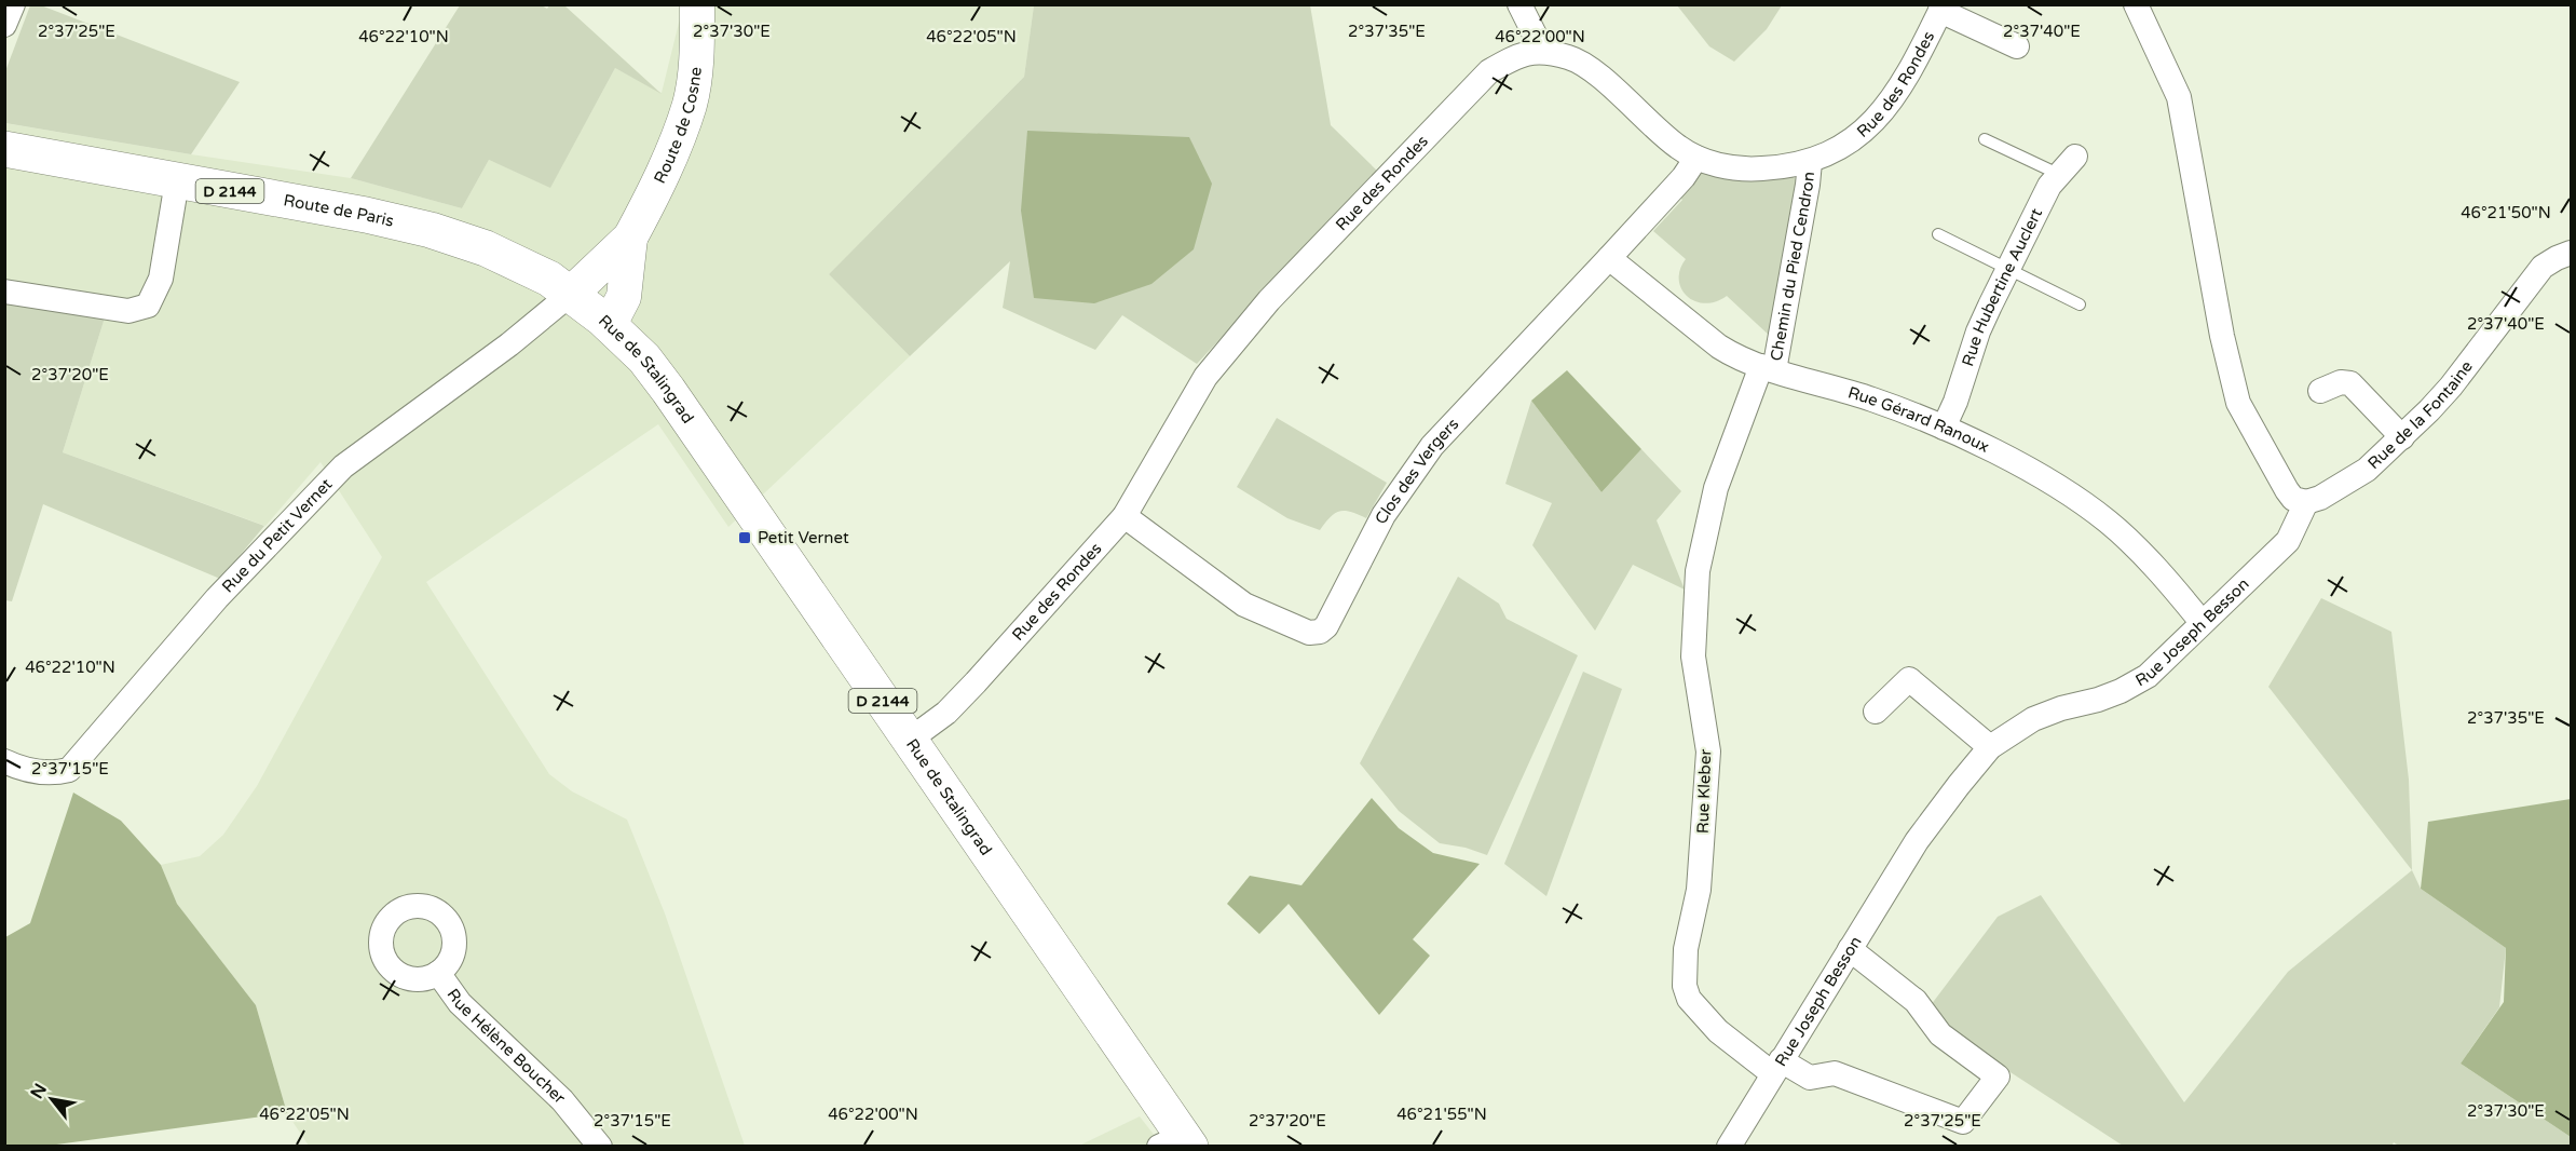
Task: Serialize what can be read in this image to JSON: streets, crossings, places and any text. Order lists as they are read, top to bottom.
{
  "streets": {
    "main road": [
      "Route de Cosne",
      "D 2144",
      "Route de Paris",
      "Rue de Stalingrad"
    ],
    "street": [
      "Rue des Rondes",
      "Chemin du Pied Cendron",
      "Rue Hubertine Auclert",
      "Rue de la Fontaine",
      "Rue Gérard Ranoux",
      "Clos des Vergers",
      "Rue du Petit Vernet",
      "Rue Joseph Besson",
      "Rue Kleber",
      "Rue Hélène Boucher"
    ]
  },
  "crossings": [
    ["Rue des Rondes", "Chemin du Pied Cendron"],
    ["Rue des Rondes", "Rue de Stalingrad"],
    ["Rue des Rondes", "Clos des Vergers"],
    ["Route de Cosne", "Route de Paris"],
    ["Route de Cosne", "Rue de Stalingrad"],
    ["Route de Cosne", "Rue du Petit Vernet"],
    ["Route de Paris", "Rue de Stalingrad"],
    ["Route de Paris", "Rue du Petit Vernet"],
    ["Chemin du Pied Cendron", "Rue Gérard Ranoux"],
    ["Chemin du Pied Cendron", "Rue Kleber"],
    ["Rue Hubertine Auclert", "Rue Gérard Ranoux"],
    ["Rue de Stalingrad", "Rue du Petit Vernet"],
    ["Rue de la Fontaine", "Rue Joseph Besson"],
    ["Rue Gérard Ranoux", "Clos des Vergers"],
    ["Rue Gérard Ranoux", "Rue Joseph Besson"],
    ["Rue Joseph Besson", "Rue Kleber"]
  ],
  "places": {
    "transit": ["Petit Vernet"]
  },
  "north": "top left",
  "coordinates": [
    "2°37'25\"E",
    "2°37'30\"E",
    "2°37'35\"E",
    "2°37'40\"E",
    "46°22'10\"N",
    "46°22'05\"N",
    "46°22'00\"N",
    "46°21'50\"N",
    "2°37'20\"E",
    "2°37'15\"E",
    "46°21'55\"N"
  ]
}
